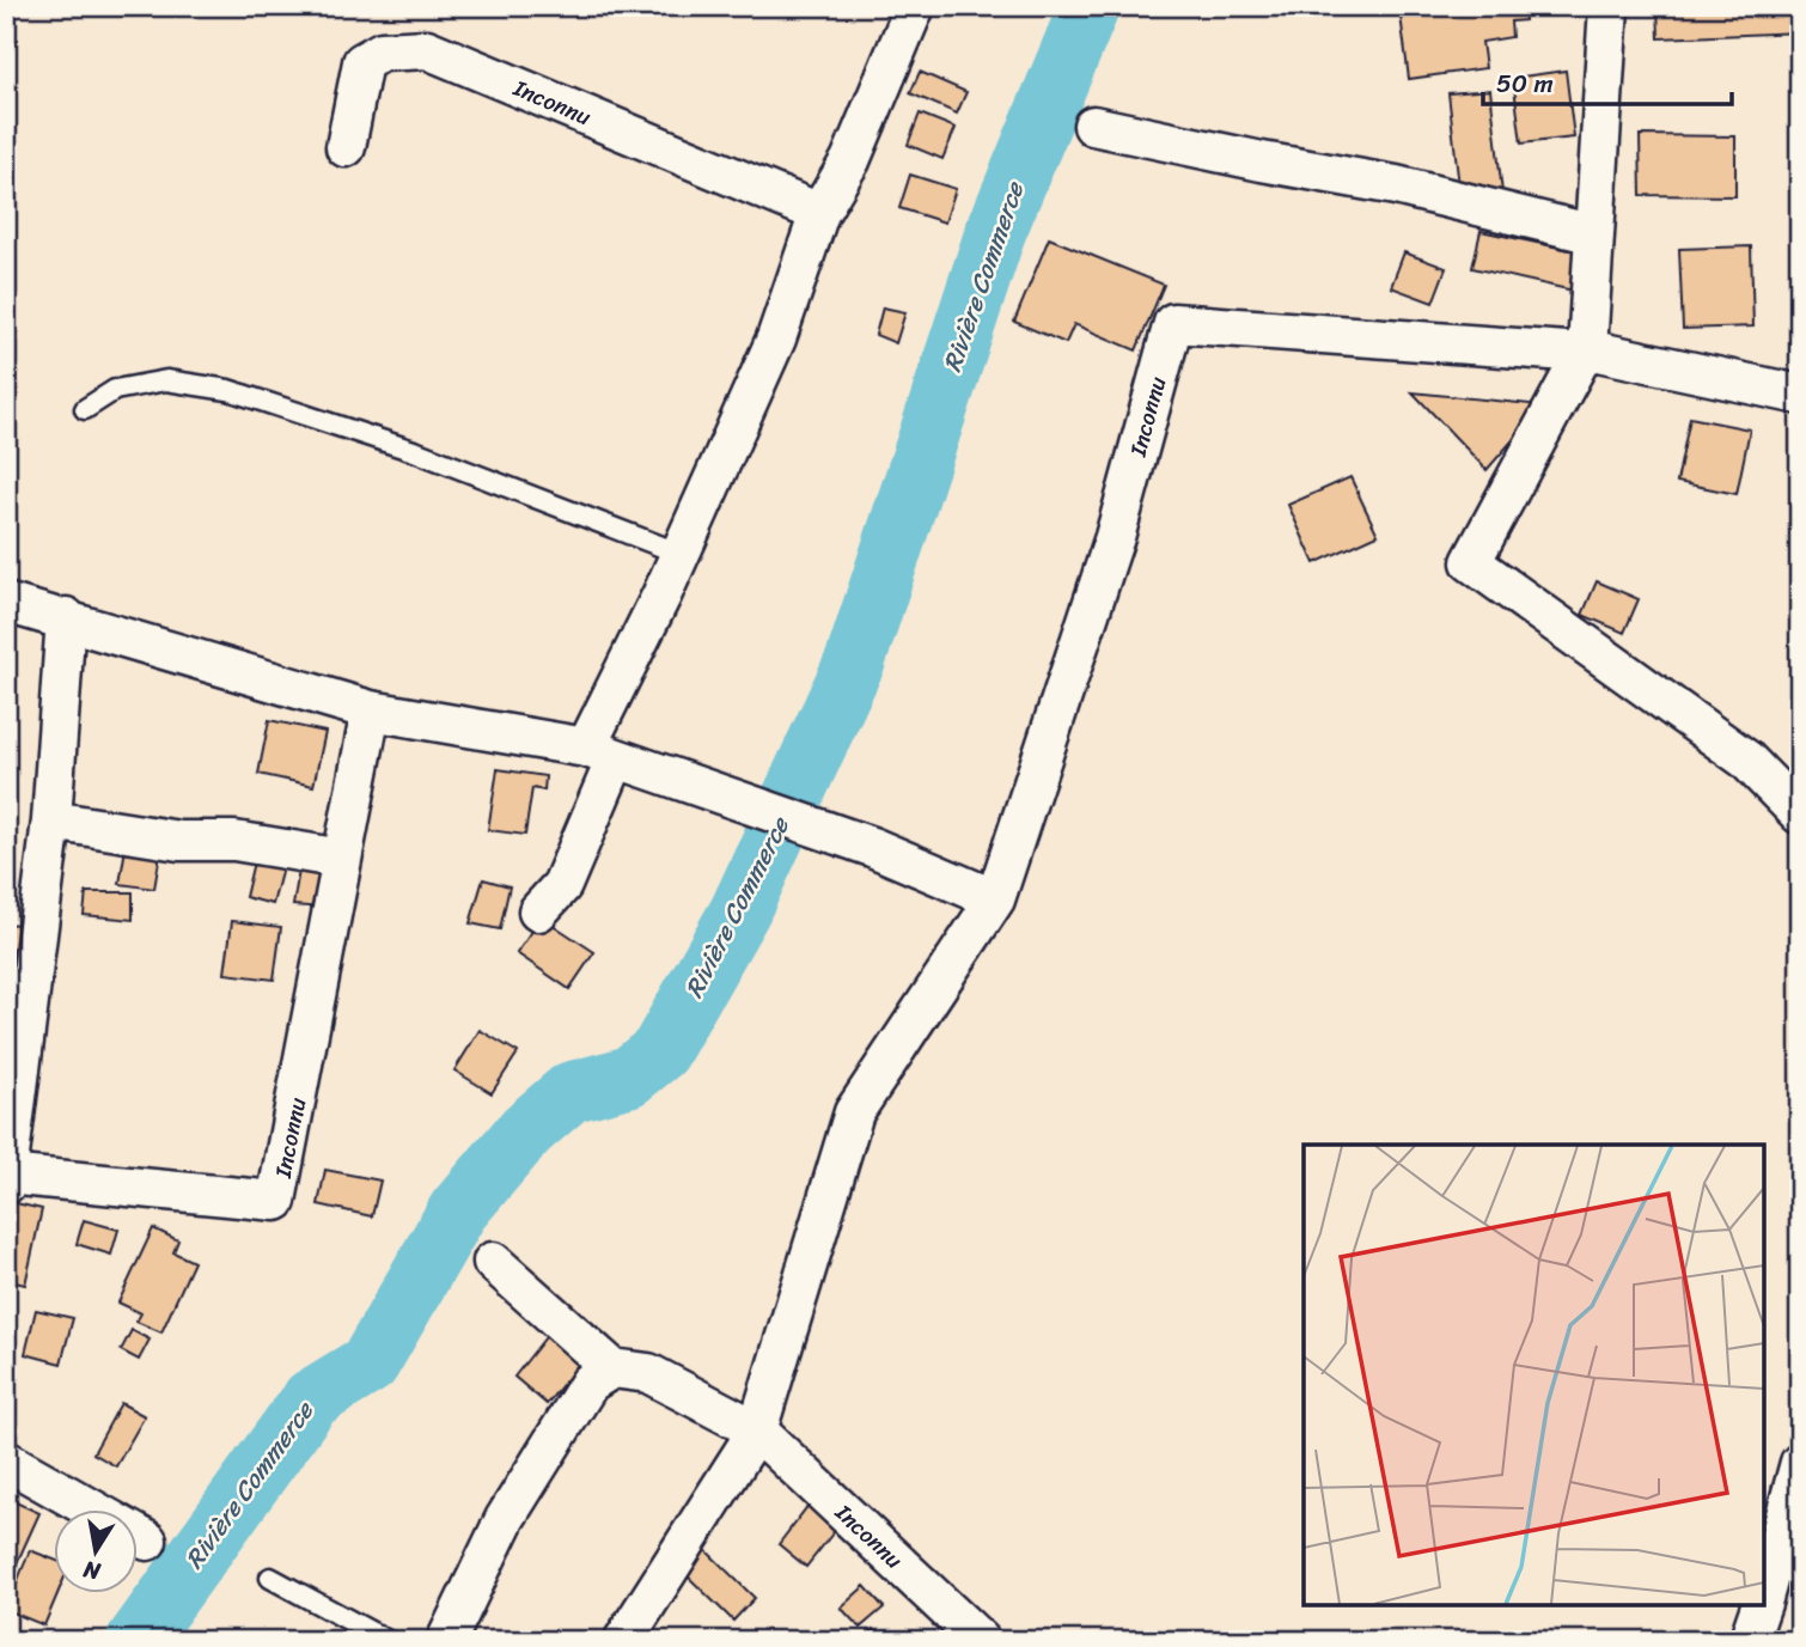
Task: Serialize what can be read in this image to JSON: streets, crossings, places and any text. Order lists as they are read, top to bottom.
{
  "streets": {
    "street": ["Inconnu"]
  },
  "water": ["Rivière Commerce"],
  "scale_bar": "50 m",
  "north": "bottom"
}
